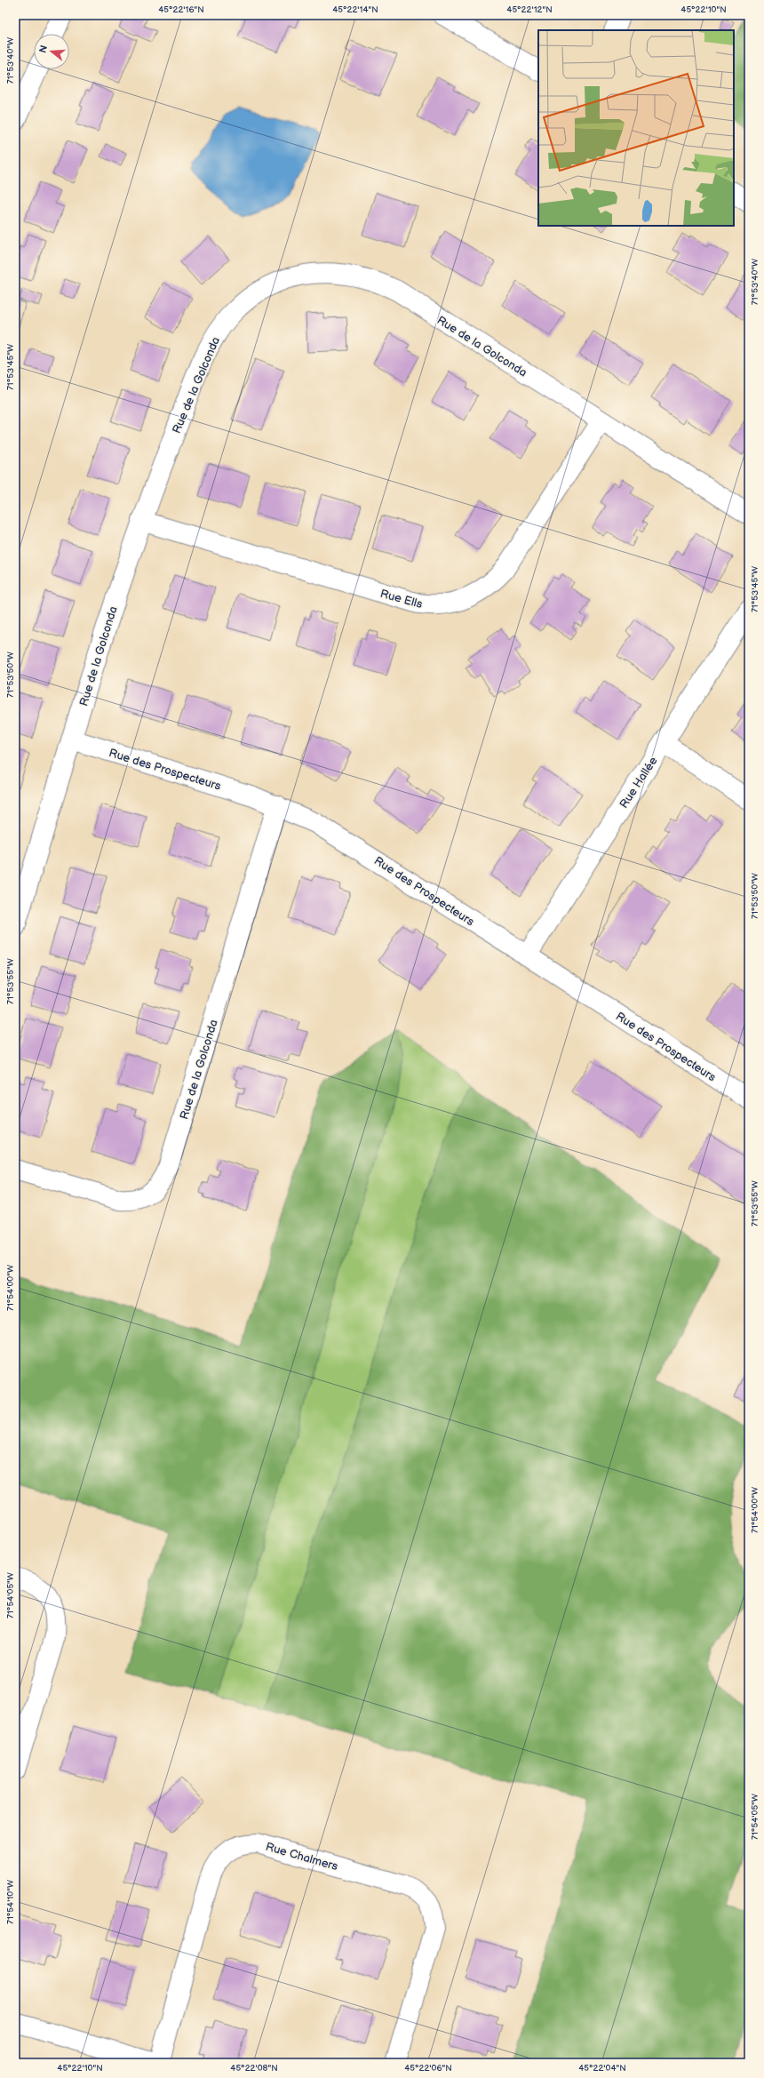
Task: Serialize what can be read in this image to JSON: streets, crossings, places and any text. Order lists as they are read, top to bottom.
{
  "streets": {
    "street": [
      "Rue de la Golconda",
      "Rue Ells",
      "Rue des Prospecteurs",
      "Rue Hallée",
      "Rue Chalmers"
    ]
  },
  "crossings": [
    ["Rue de la Golconda", "Rue Ells"],
    ["Rue de la Golconda", "Rue des Prospecteurs"],
    ["Rue des Prospecteurs", "Rue Hallée"]
  ],
  "north": "left",
  "coordinates": [
    "45°22'16\"N",
    "45°22'14\"N",
    "45°22'12\"N",
    "45°22'10\"N",
    "71°53'40\"W",
    "71°53'45\"W",
    "71°53'50\"W",
    "71°53'55\"W",
    "71°54'00\"W",
    "71°54'05\"W",
    "71°54'10\"W",
    "45°22'08\"N",
    "45°22'06\"N",
    "45°22'04\"N"
  ]
}
